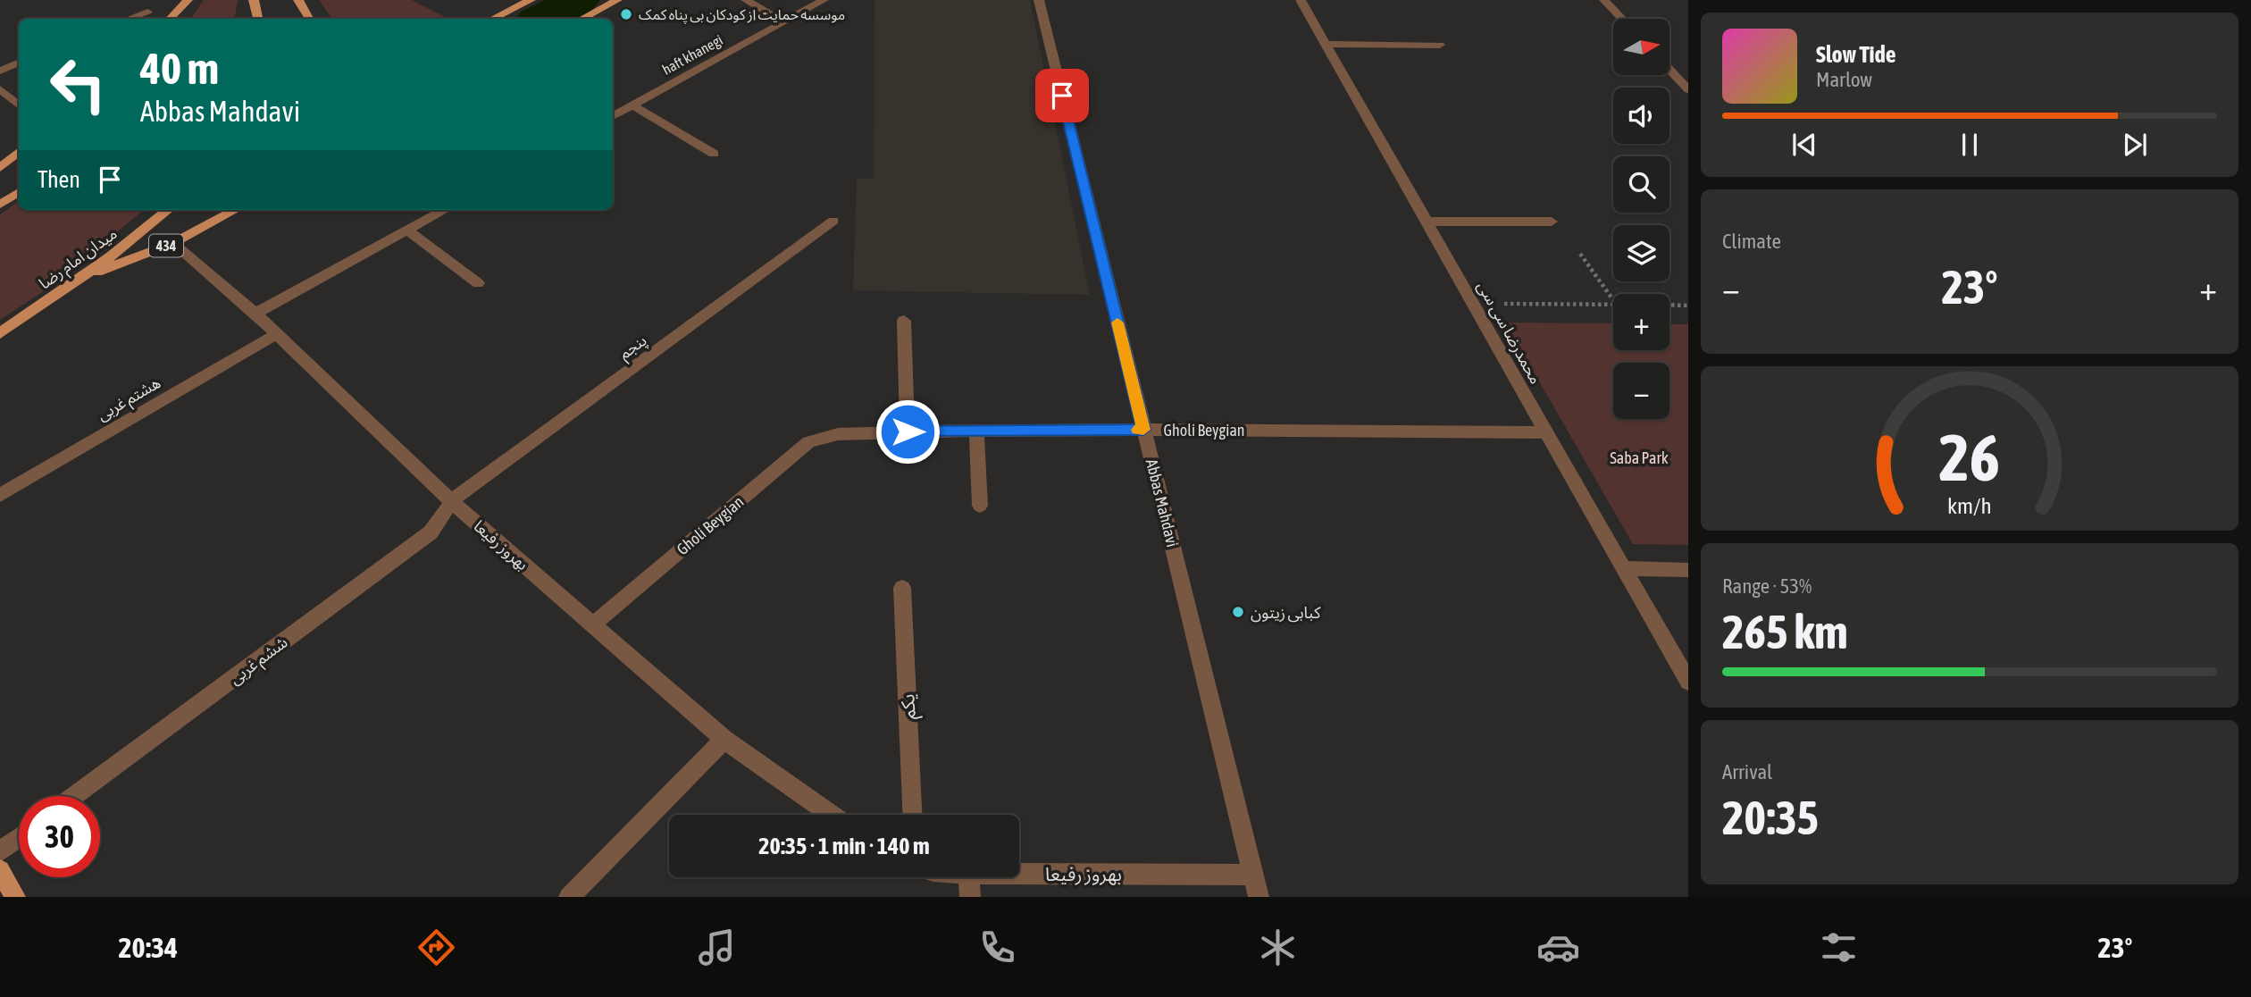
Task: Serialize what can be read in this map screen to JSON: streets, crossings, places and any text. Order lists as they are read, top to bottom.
{
  "streets": {
    "main road": ["434", "میدان امام رضا"],
    "street": [
      "haft khanegi",
      "محمدرضا سی سی",
      "پنجم",
      "هشتم غربی",
      "Gholi Beygian",
      "Abbas Mahdavi",
      "بهروز رفیعا",
      "ششم غربی",
      "یکم"
    ]
  },
  "crossings": [
    ["434", "میدان امام رضا"],
    ["434", "بهروز رفیعا"],
    ["محمدرضا سی سی", "Gholi Beygian"],
    ["پنجم", "بهروز رفیعا"],
    ["پنجم", "ششم غربی"],
    ["هشتم غربی", "بهروز رفیعا"],
    ["Gholi Beygian", "Abbas Mahdavi"],
    ["Gholi Beygian", "بهروز رفیعا"],
    ["Abbas Mahdavi", "بهروز رفیعا"],
    ["بهروز رفیعا", "ششم غربی"]
  ],
  "parks": ["Saba Park"],
  "places": ["موسسه حمایت از کودکان بی پناه کمک", "کبابی زیتون"],
  "north": "right",
  "page": {
    "map_buttons": ["+", "−"],
    "turn": ["40 m", "Abbas Mahdavi"],
    "song": ["Slow Tide", "Marlow"],
    "then": "Then",
    "tile": [
      "Climate",
      ["Range · 53%", "265 km"],
      ["Arrival", "20:35"]
    ],
    "heat": ["−", "23°", "+"],
    "limit": "30",
    "trip": "20:35 · 1 min · 140 m",
    "tabs": ["20:34", "23°"],
    "gauge": ["26", "km/h"]
  }
}
